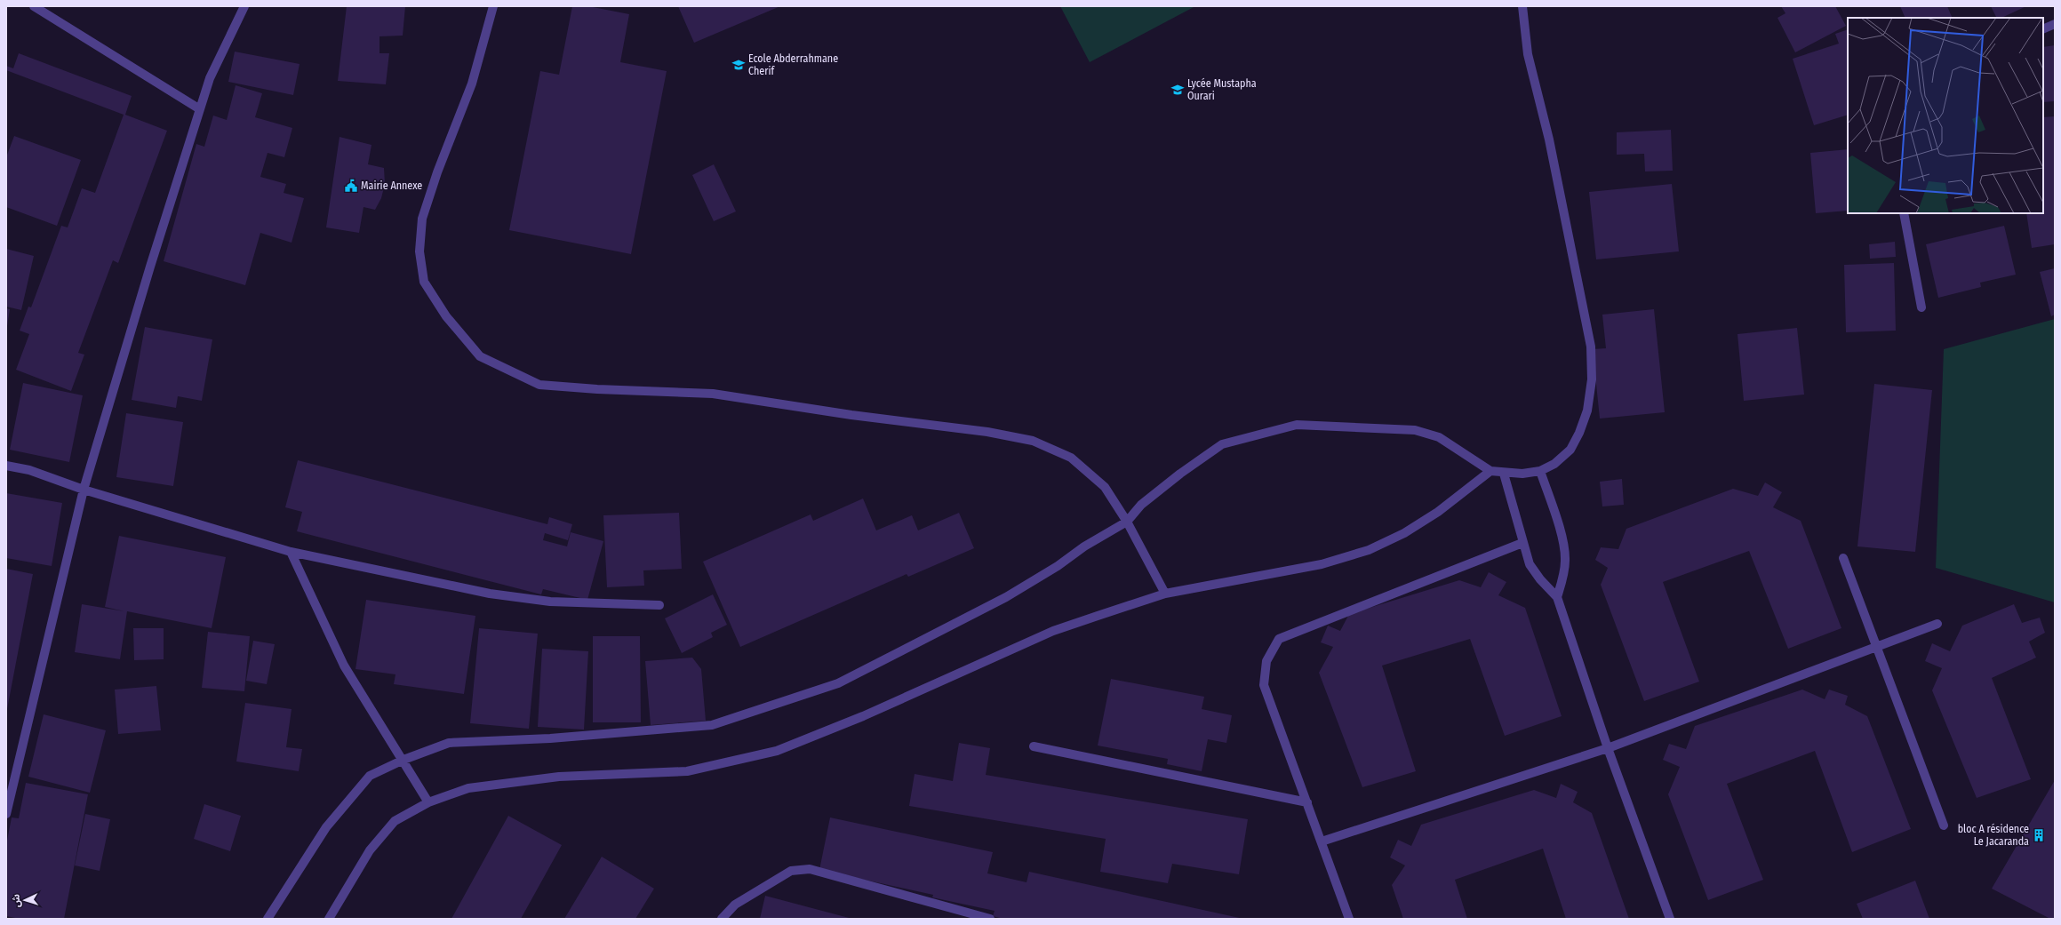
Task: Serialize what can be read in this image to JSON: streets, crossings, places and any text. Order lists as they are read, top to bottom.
{
  "places": {
    "school or university": ["Ecole Abderrahmane Cherif", "Lycée Mustapha Ourari"],
    "public building": ["Mairie Annexe"],
    "building": ["bloc A résidence Le Jacaranda"]
  },
  "north": "left"
}
